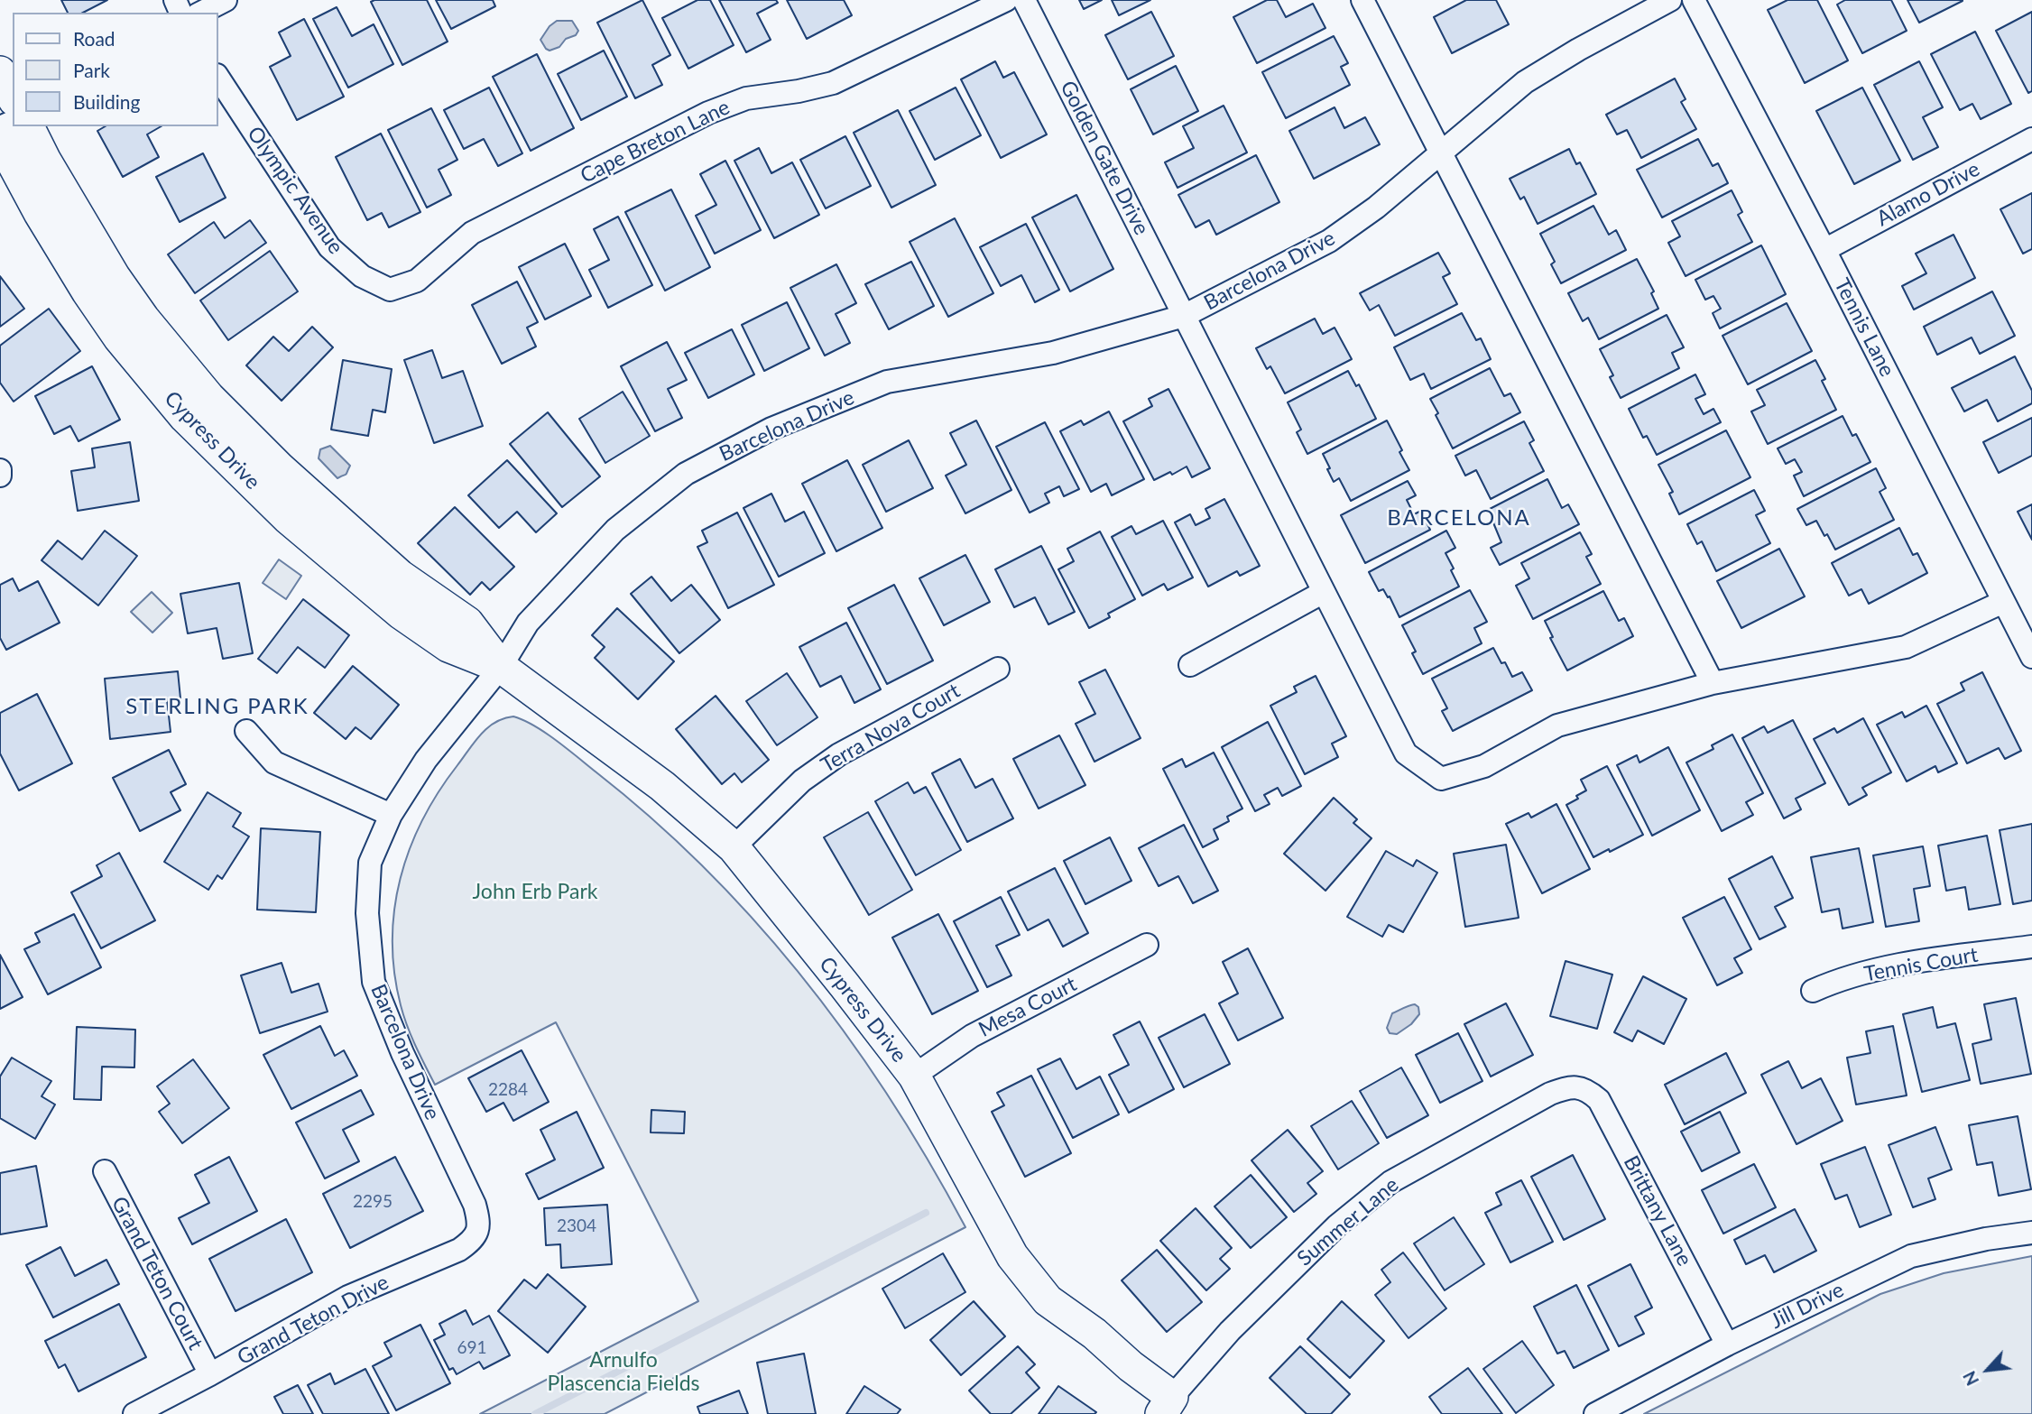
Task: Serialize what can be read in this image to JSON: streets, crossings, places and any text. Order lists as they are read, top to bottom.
{
  "streets": {
    "street": [
      "Cape Breton Lane",
      "Golden Gate Drive",
      "Olympic Avenue",
      "Alamo Drive",
      "Barcelona Drive",
      "Tennis Lane",
      "Cypress Drive",
      "Terra Nova Court",
      "Tennis Court",
      "Mesa Court",
      "Brittany Lane",
      "Summer Lane",
      "Grand Teton Court",
      "Jill Drive",
      "Grand Teton Drive"
    ]
  },
  "crossings": [
    ["Cape Breton Lane", "Olympic Avenue"],
    ["Golden Gate Drive", "Barcelona Drive"],
    ["Alamo Drive", "Tennis Lane"],
    ["Barcelona Drive", "Cypress Drive"],
    ["Barcelona Drive", "Grand Teton Drive"],
    ["Cypress Drive", "Terra Nova Court"],
    ["Cypress Drive", "Mesa Court"],
    ["Cypress Drive", "Summer Lane"],
    ["Brittany Lane", "Summer Lane"],
    ["Brittany Lane", "Jill Drive"],
    ["Grand Teton Court", "Grand Teton Drive"]
  ],
  "districts": ["BARCELONA", "STERLING PARK"],
  "parks": ["John Erb Park", "Arnulfo Plascencia Fields"],
  "house_numbers": [
    "2284",
    "2295",
    "2304",
    "691"
  ],
  "legend": ["Road", "Park", "Building"],
  "north": "bottom left"
}
